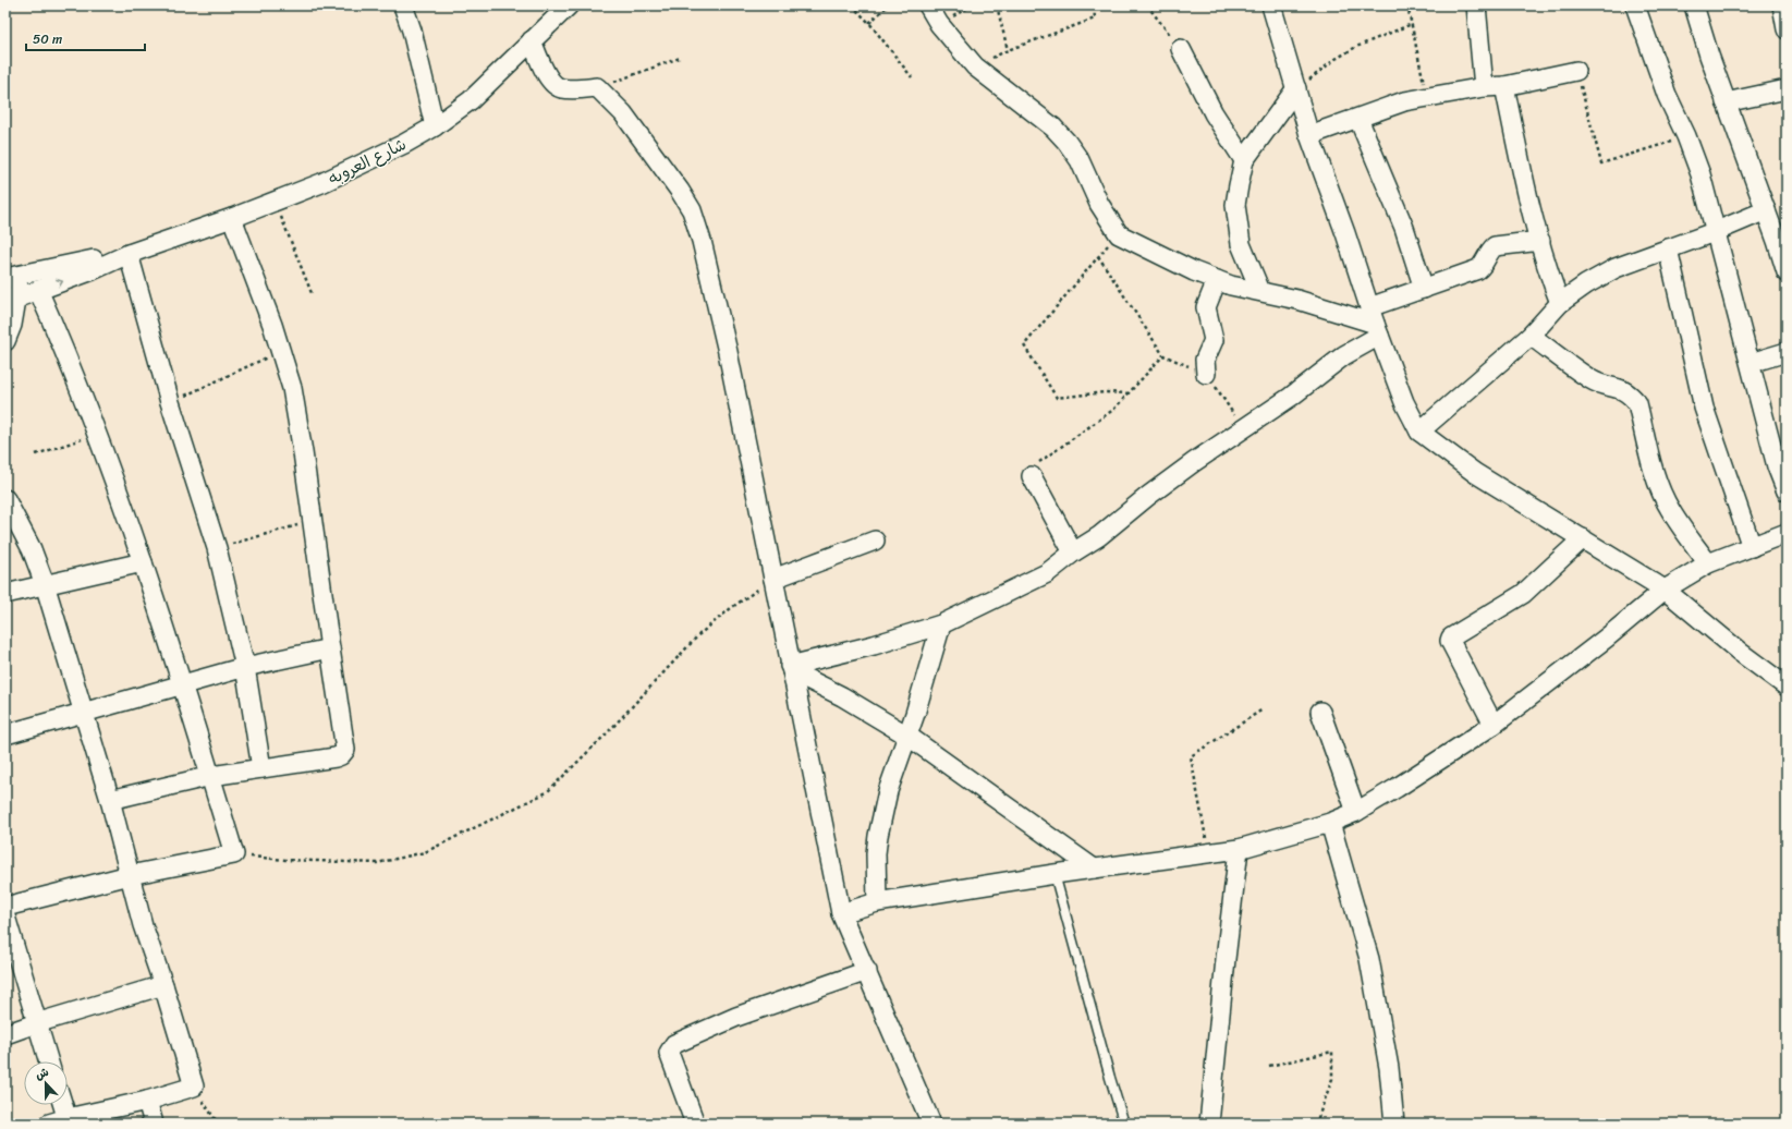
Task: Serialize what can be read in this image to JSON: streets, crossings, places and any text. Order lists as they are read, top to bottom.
{
  "streets": {
    "street": ["شارع العروبه"]
  },
  "scale_bar": "50 m",
  "north": "top"
}
